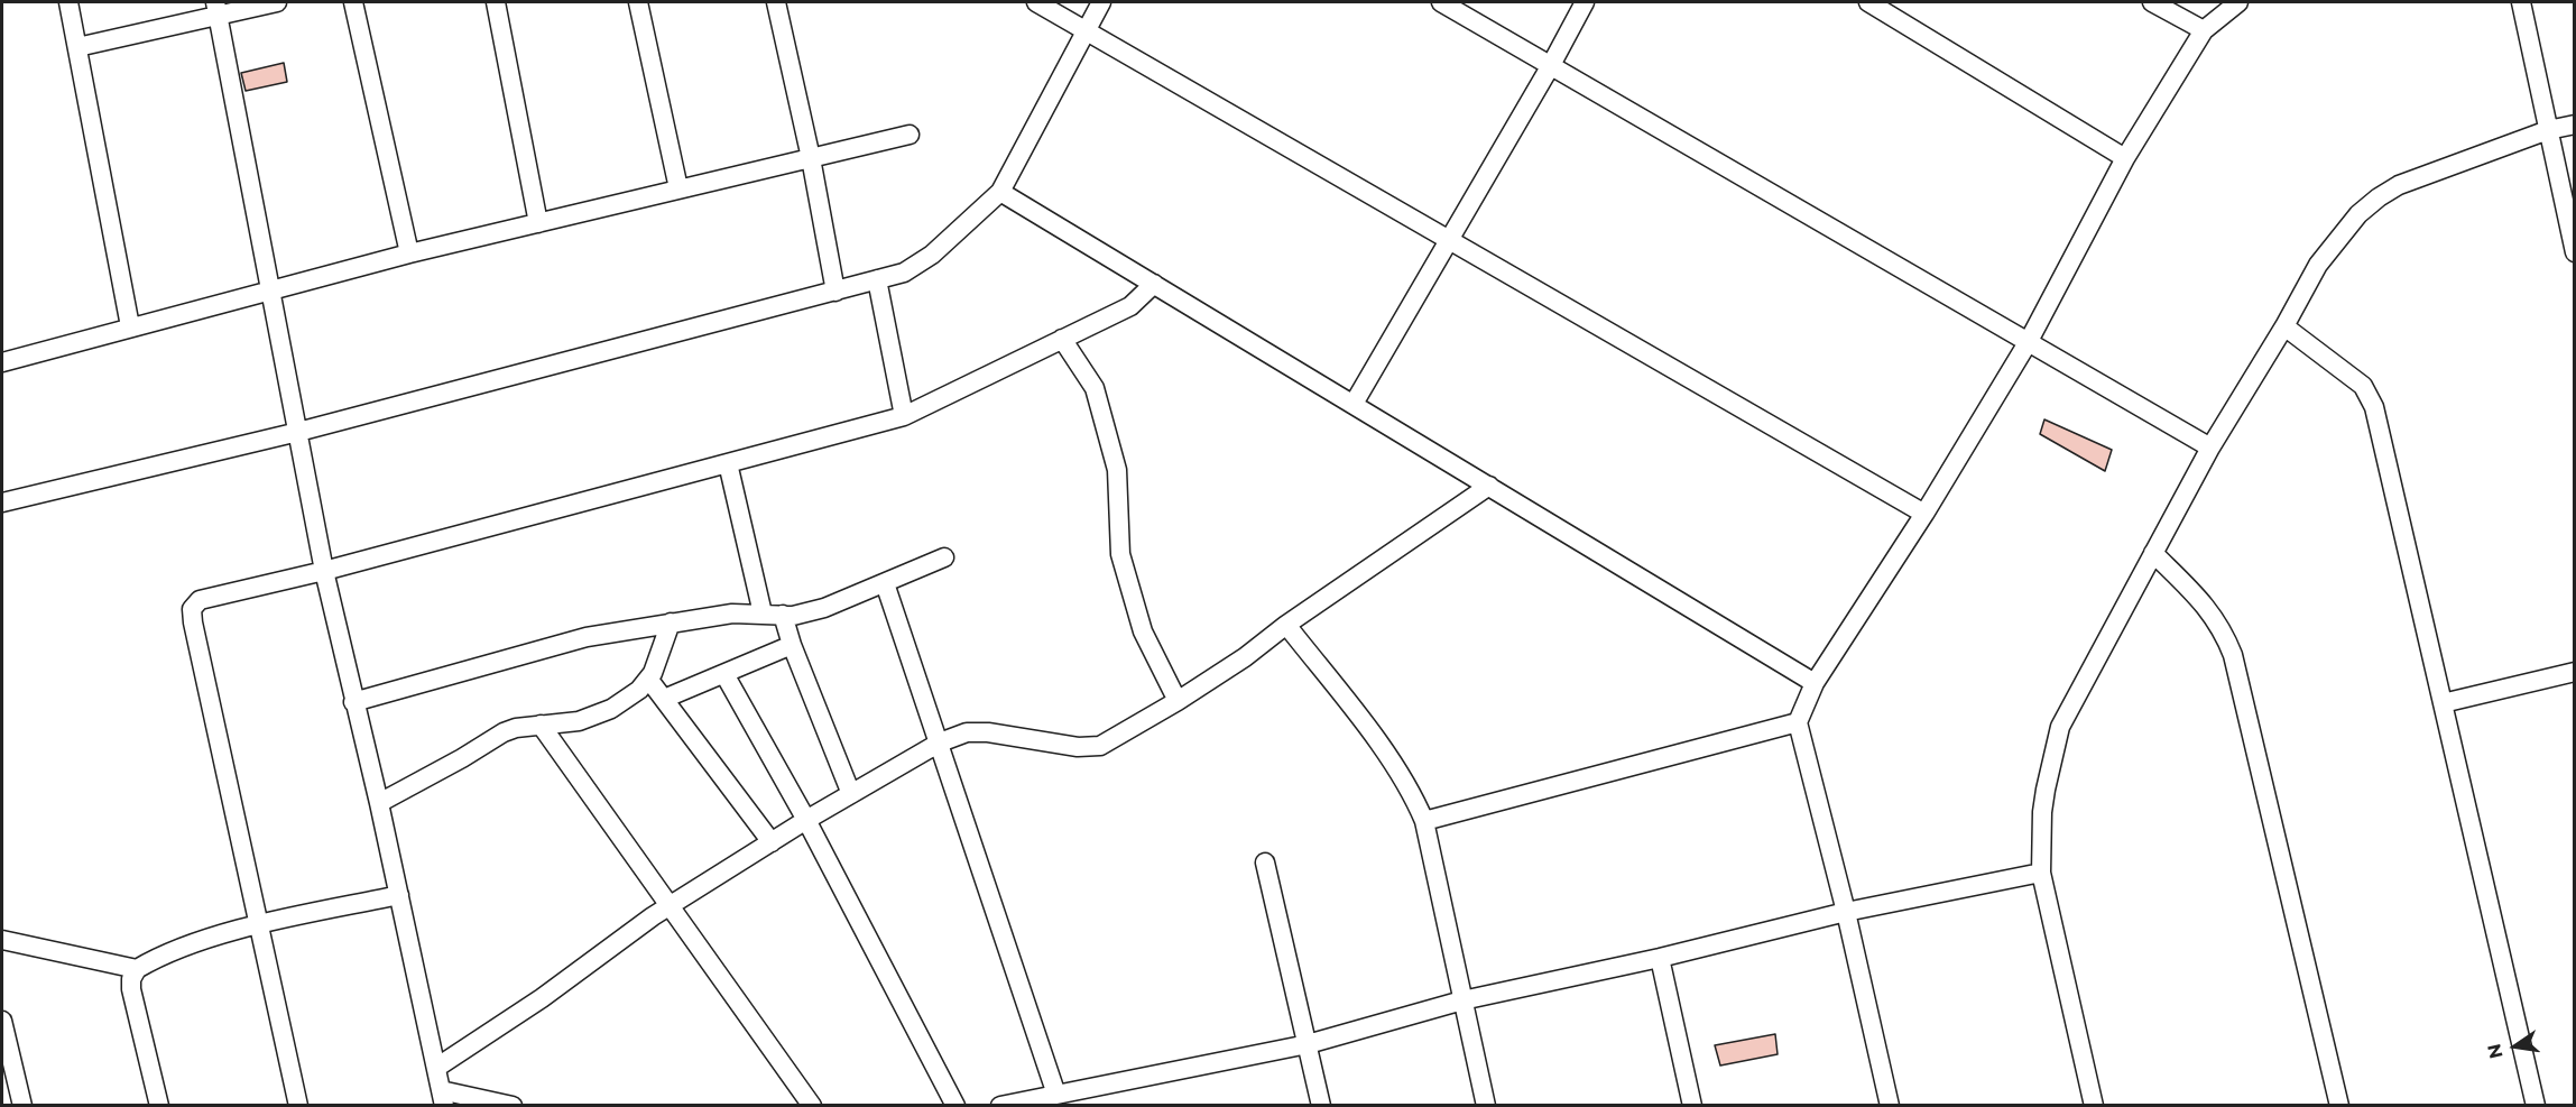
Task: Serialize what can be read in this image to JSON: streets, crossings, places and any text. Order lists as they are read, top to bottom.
{
  "north": "left"
}
